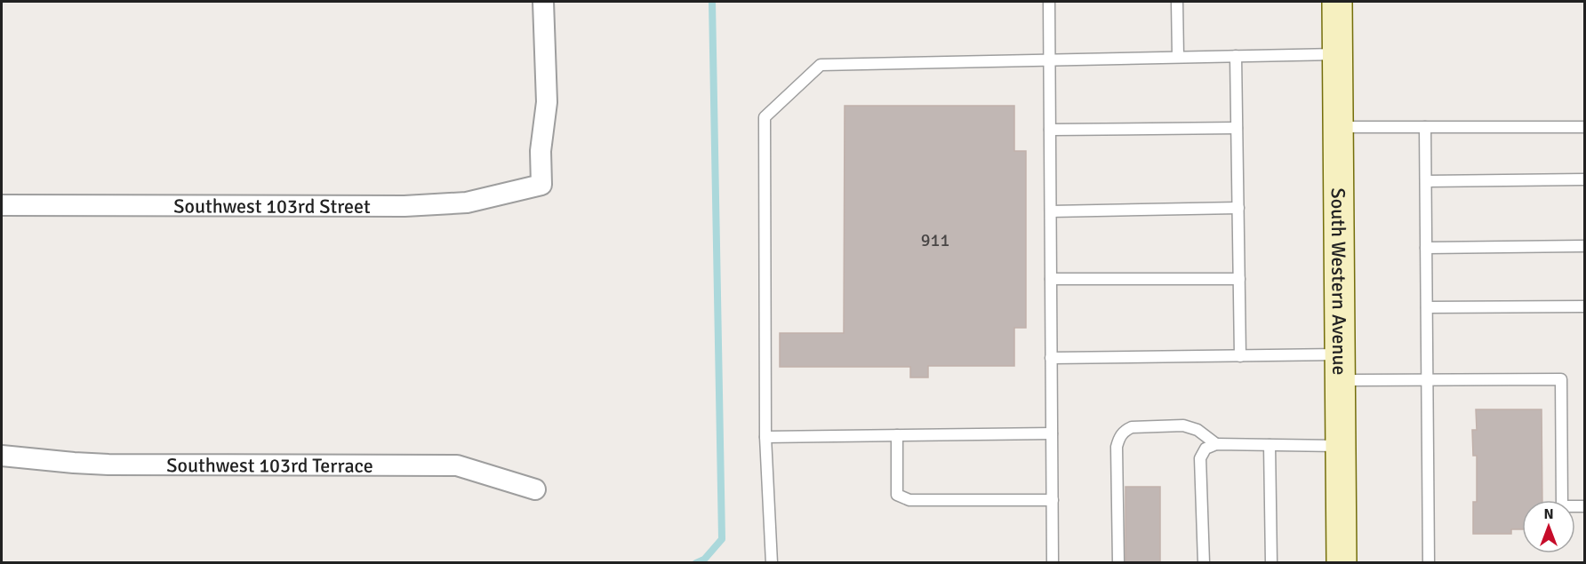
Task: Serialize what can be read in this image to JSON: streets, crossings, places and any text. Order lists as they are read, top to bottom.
{
  "streets": {
    "main road": ["South Western Avenue"],
    "street": ["Southwest 103rd Street", "Southwest 103rd Terrace"]
  },
  "house_numbers": ["911"],
  "north": "top"
}
